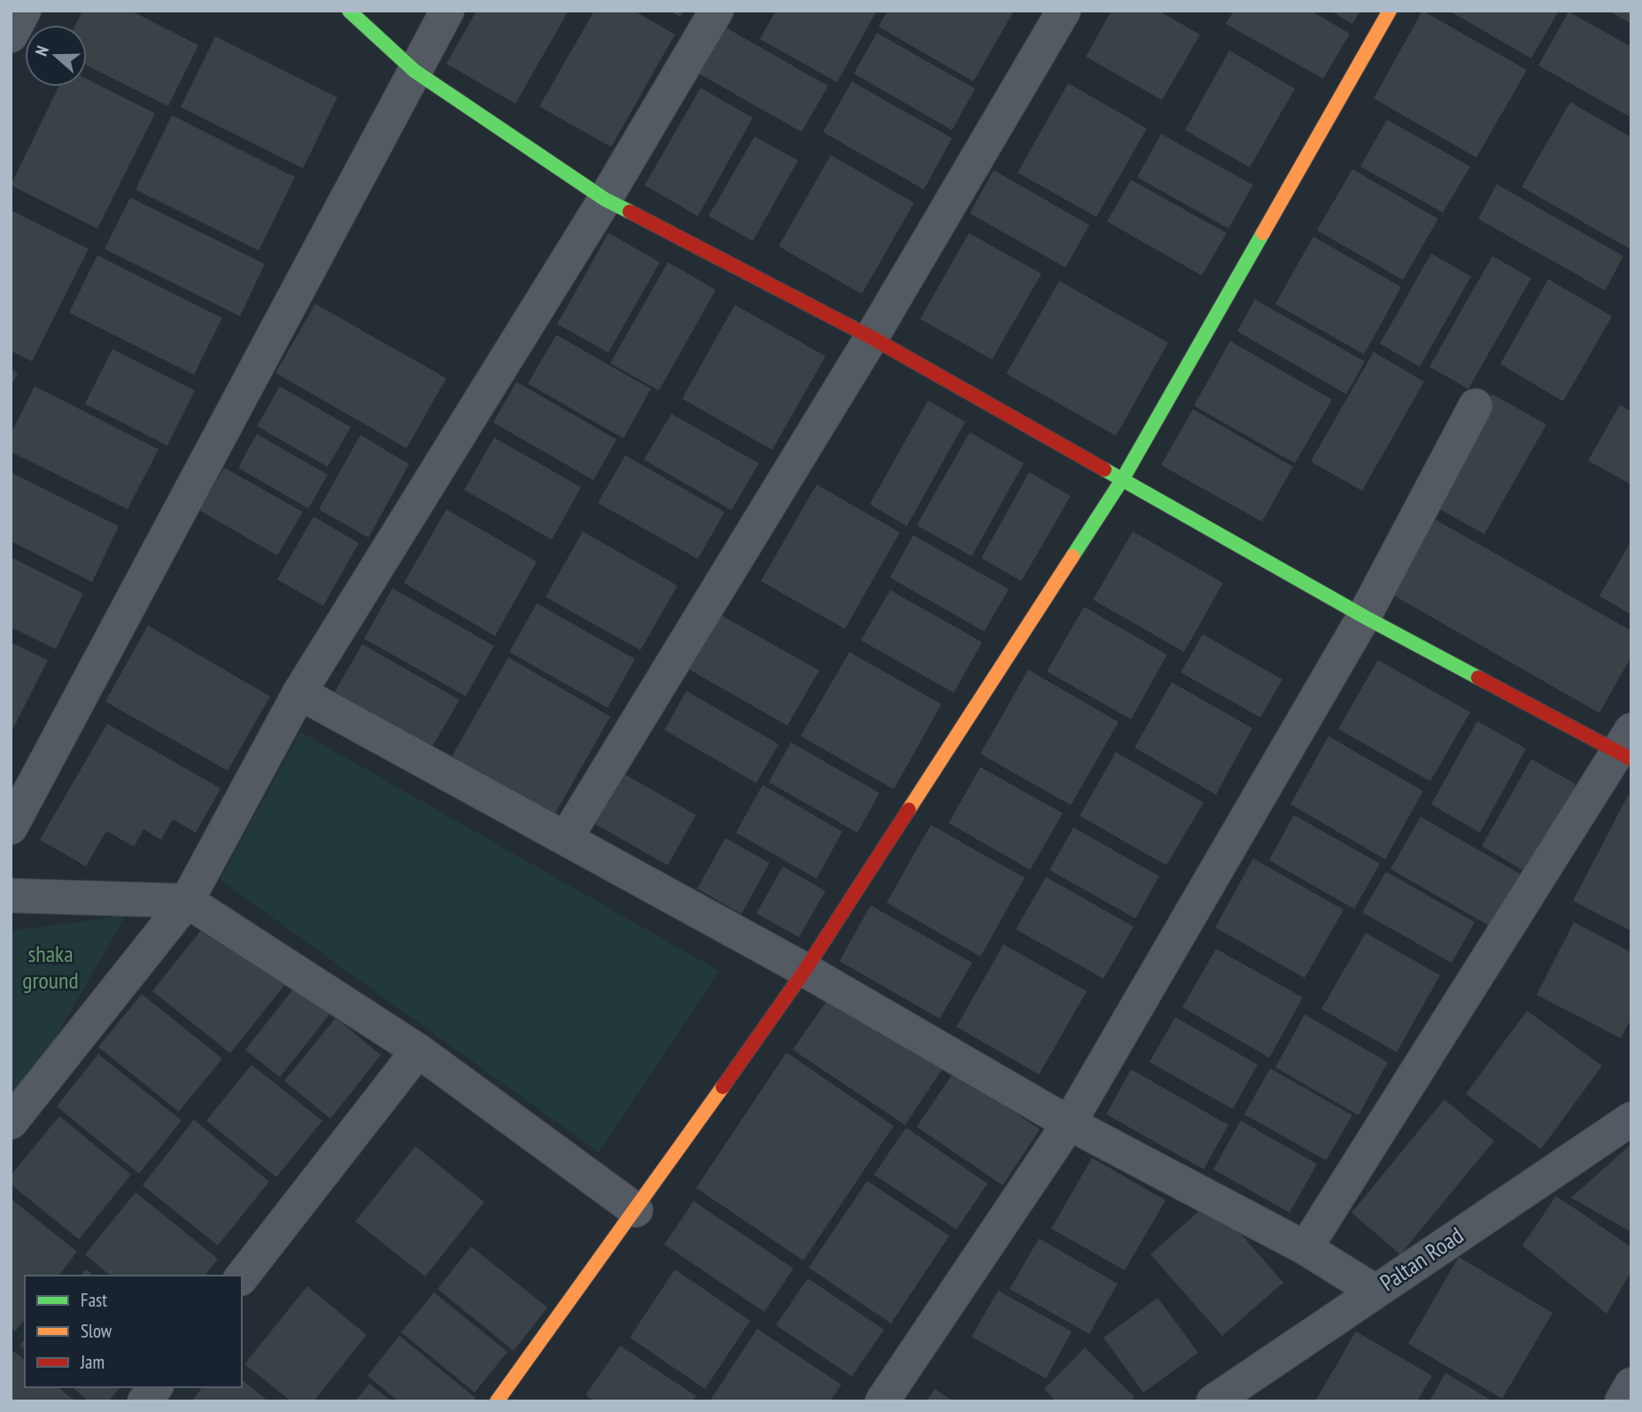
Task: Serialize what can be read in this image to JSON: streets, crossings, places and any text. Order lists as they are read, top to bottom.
{
  "streets": {
    "street": ["Paltan Road"]
  },
  "parks": ["shaka ground"],
  "legend": ["Fast", "Slow", "Jam"],
  "north": "left"
}
